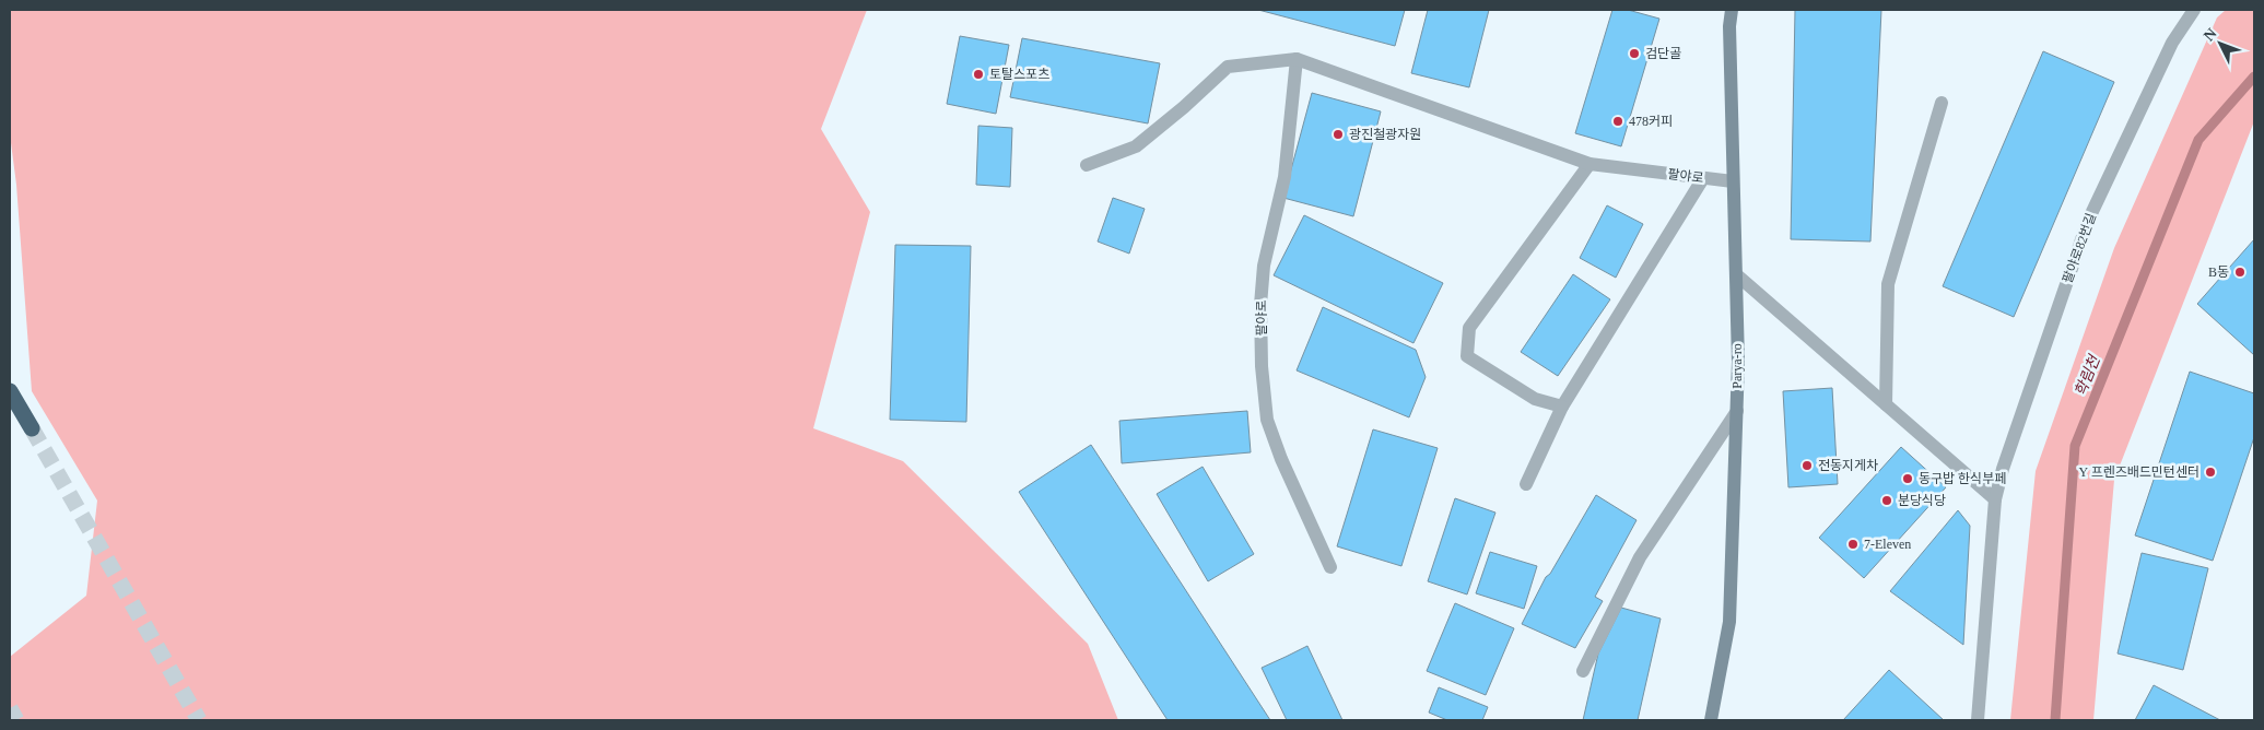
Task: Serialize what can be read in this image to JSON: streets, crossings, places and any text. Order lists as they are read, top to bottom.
{
  "streets": {
    "street": ["Parya-ro"],
    "lane": ["팔야로", "팔야로82번길"]
  },
  "crossings": [
    ["팔야로", "Parya-ro"]
  ],
  "water": ["학림천"],
  "places": [
    "검단골",
    "토탈스포츠",
    "478커피",
    "광진철광자원",
    "B동",
    "전동지게차",
    "Y 프렌즈배드민턴센터",
    "동구밥 한식부페",
    "분당식당",
    "7-Eleven"
  ],
  "north": "top left"
}
